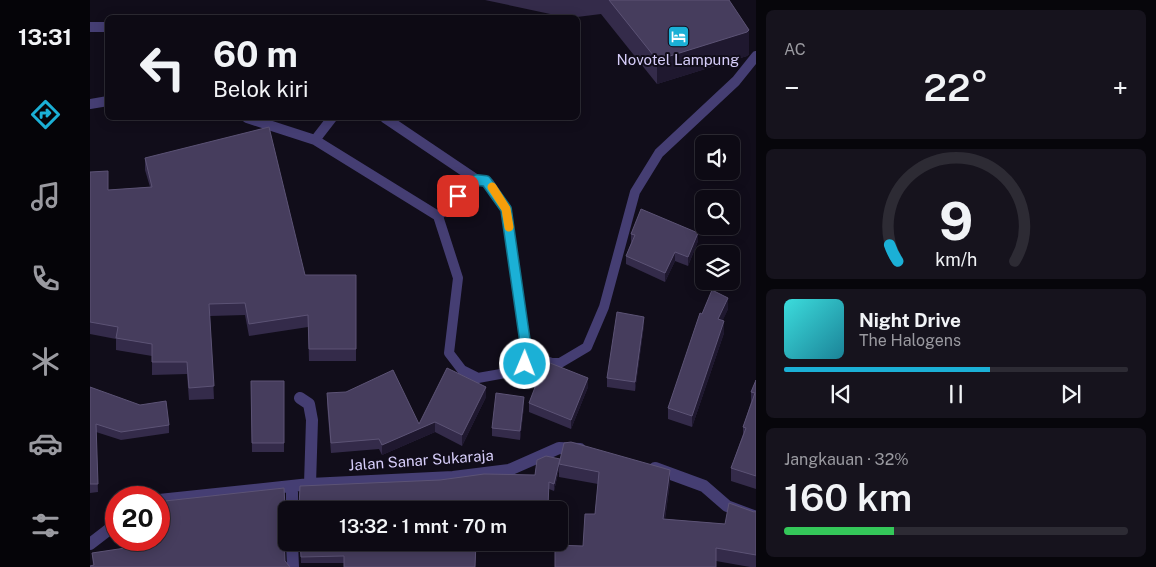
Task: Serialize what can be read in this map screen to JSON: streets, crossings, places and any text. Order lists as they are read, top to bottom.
{
  "streets": {
    "street": ["Jalan Sanar Sukaraja"]
  },
  "places": {
    "hotel": ["Novotel Lampung"]
  },
  "page": {
    "tabs": "13:31",
    "tile": [
      "AC",
      ["Jangkauan · 32%", "160 km"]
    ],
    "turn": ["60 m", "Belok kiri"],
    "heat": ["−", "22°", "+"],
    "song": ["Night Drive", "The Halogens"],
    "limit": "20",
    "trip": "13:32 · 1 mnt · 70 m",
    "gauge": ["9", "km/h"]
  }
}
